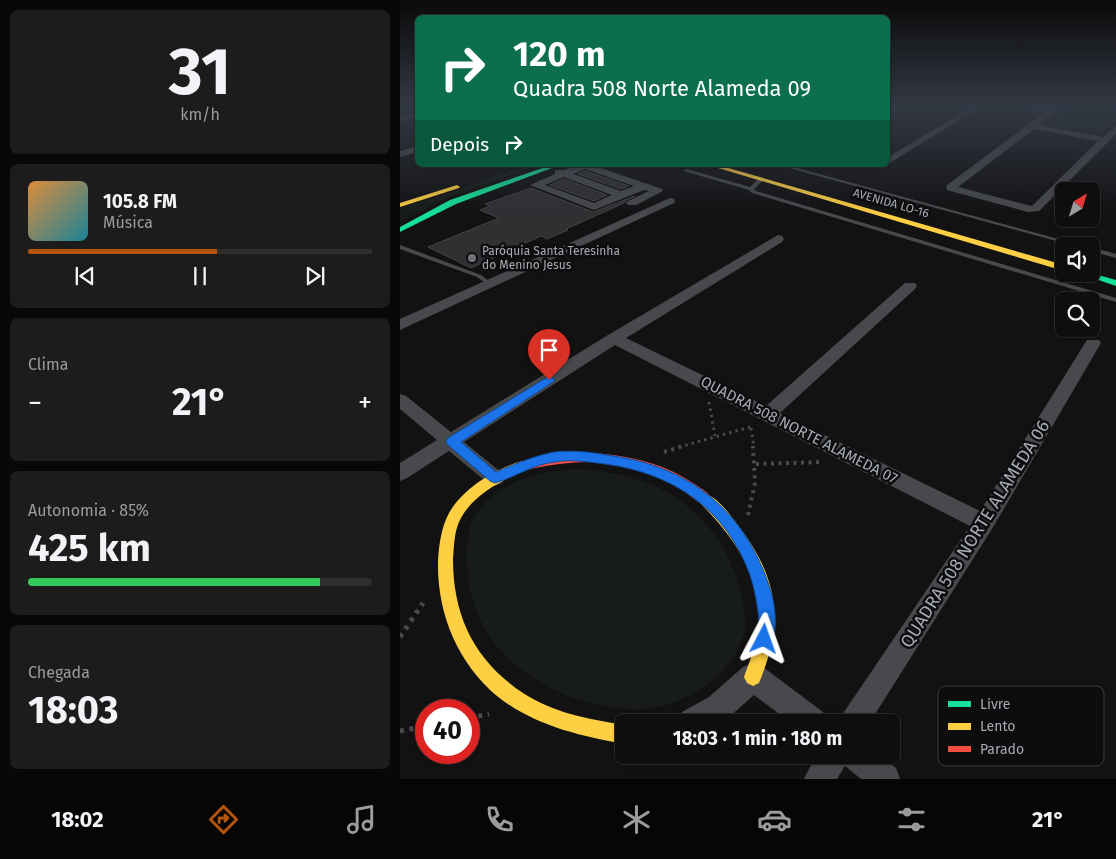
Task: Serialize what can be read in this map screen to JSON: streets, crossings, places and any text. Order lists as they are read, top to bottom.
{
  "streets": {
    "street": ["AVENIDA LO-16", "QUADRA 508 NORTE ALAMEDA 07", "QUADRA 508 NORTE ALAMEDA 06"]
  },
  "crossings": [
    ["QUADRA 508 NORTE ALAMEDA 07", "QUADRA 508 NORTE ALAMEDA 06"]
  ],
  "places": ["Paróquia Santa Teresinha do Menino Jesus"],
  "legend": ["Livre", "Lento", "Parado"],
  "north": "top right",
  "page": {
    "tile": [
      ["31", "km/h"],
      "Clima",
      ["Autonomia · 85%", "425 km"],
      ["Chegada", "18:03"]
    ],
    "turn": ["120 m", "Quadra 508 Norte Alameda 09"],
    "then": "Depois",
    "song": ["105.8 FM", "Música"],
    "heat": ["−", "21°", "+"],
    "limit": "40",
    "trip": "18:03 · 1 min · 180 m",
    "tabs": ["18:02", "21°"]
  }
}
